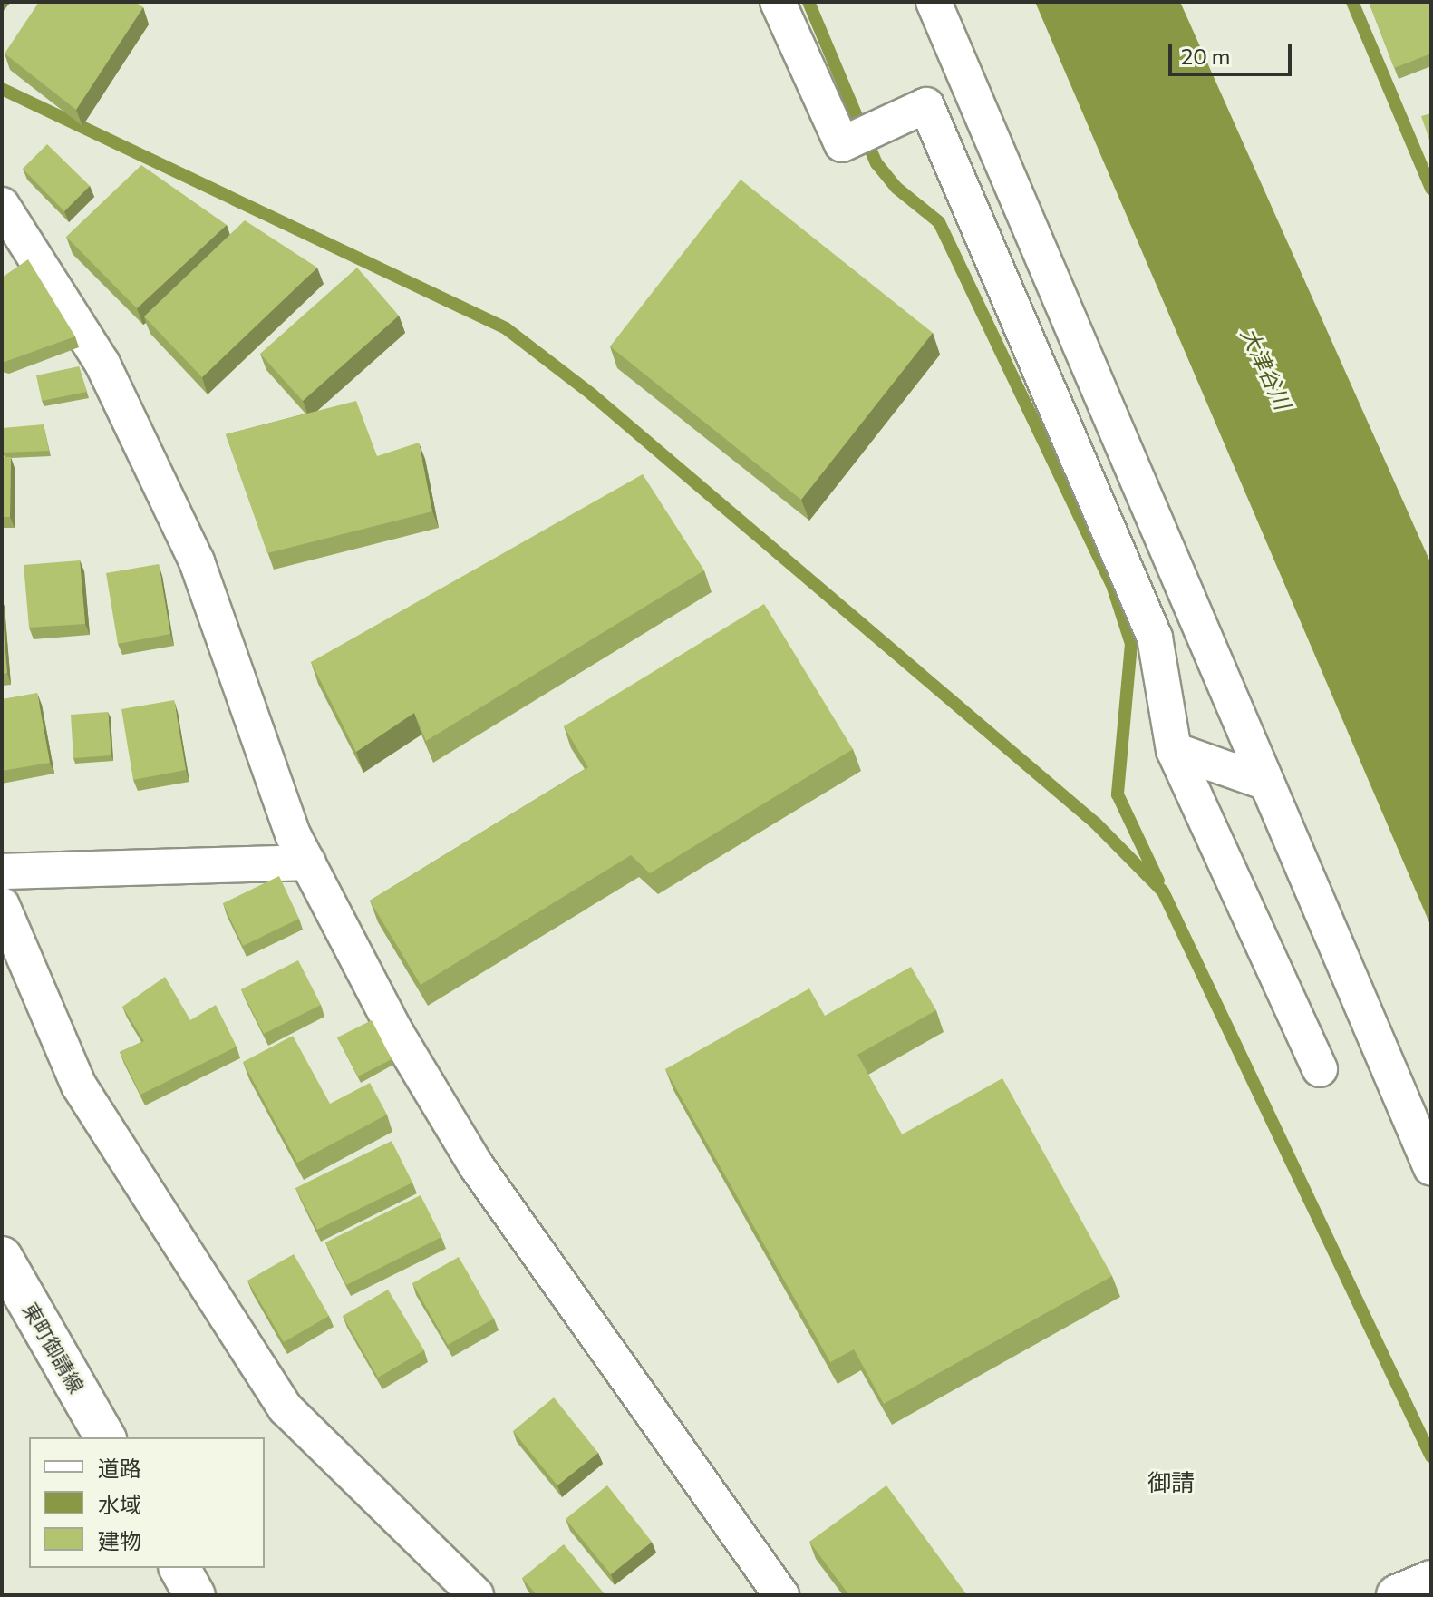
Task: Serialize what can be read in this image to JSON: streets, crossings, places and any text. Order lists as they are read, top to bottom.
{
  "streets": {
    "street": ["東町御請線"]
  },
  "districts": ["御請"],
  "water": ["大津谷川"],
  "legend": ["道路", "水域", "建物"],
  "scale_bar": "20 m"
}
